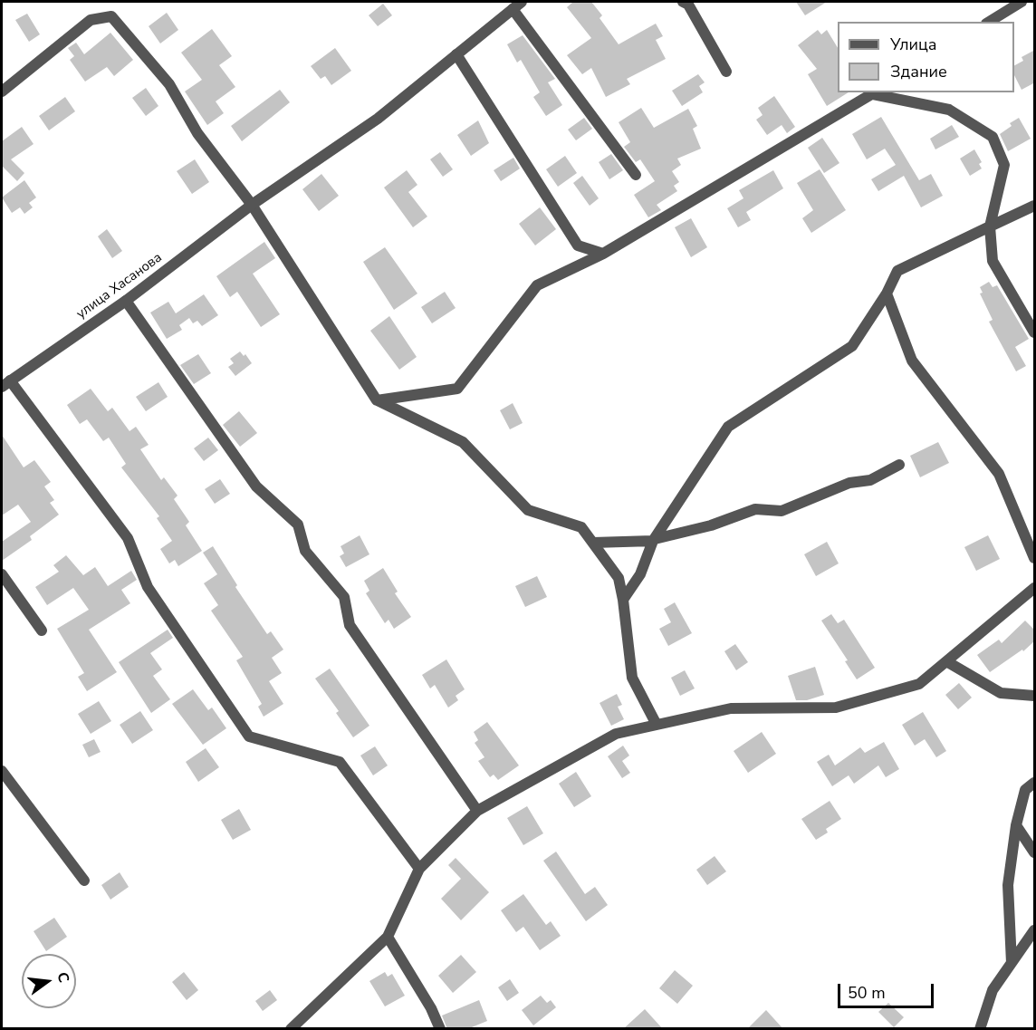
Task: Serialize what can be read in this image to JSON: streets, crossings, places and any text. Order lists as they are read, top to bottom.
{
  "streets": {
    "street": ["улица Хасанова"]
  },
  "legend": ["Улица", "Здание"],
  "scale_bar": "50 m",
  "north": "right"
}
